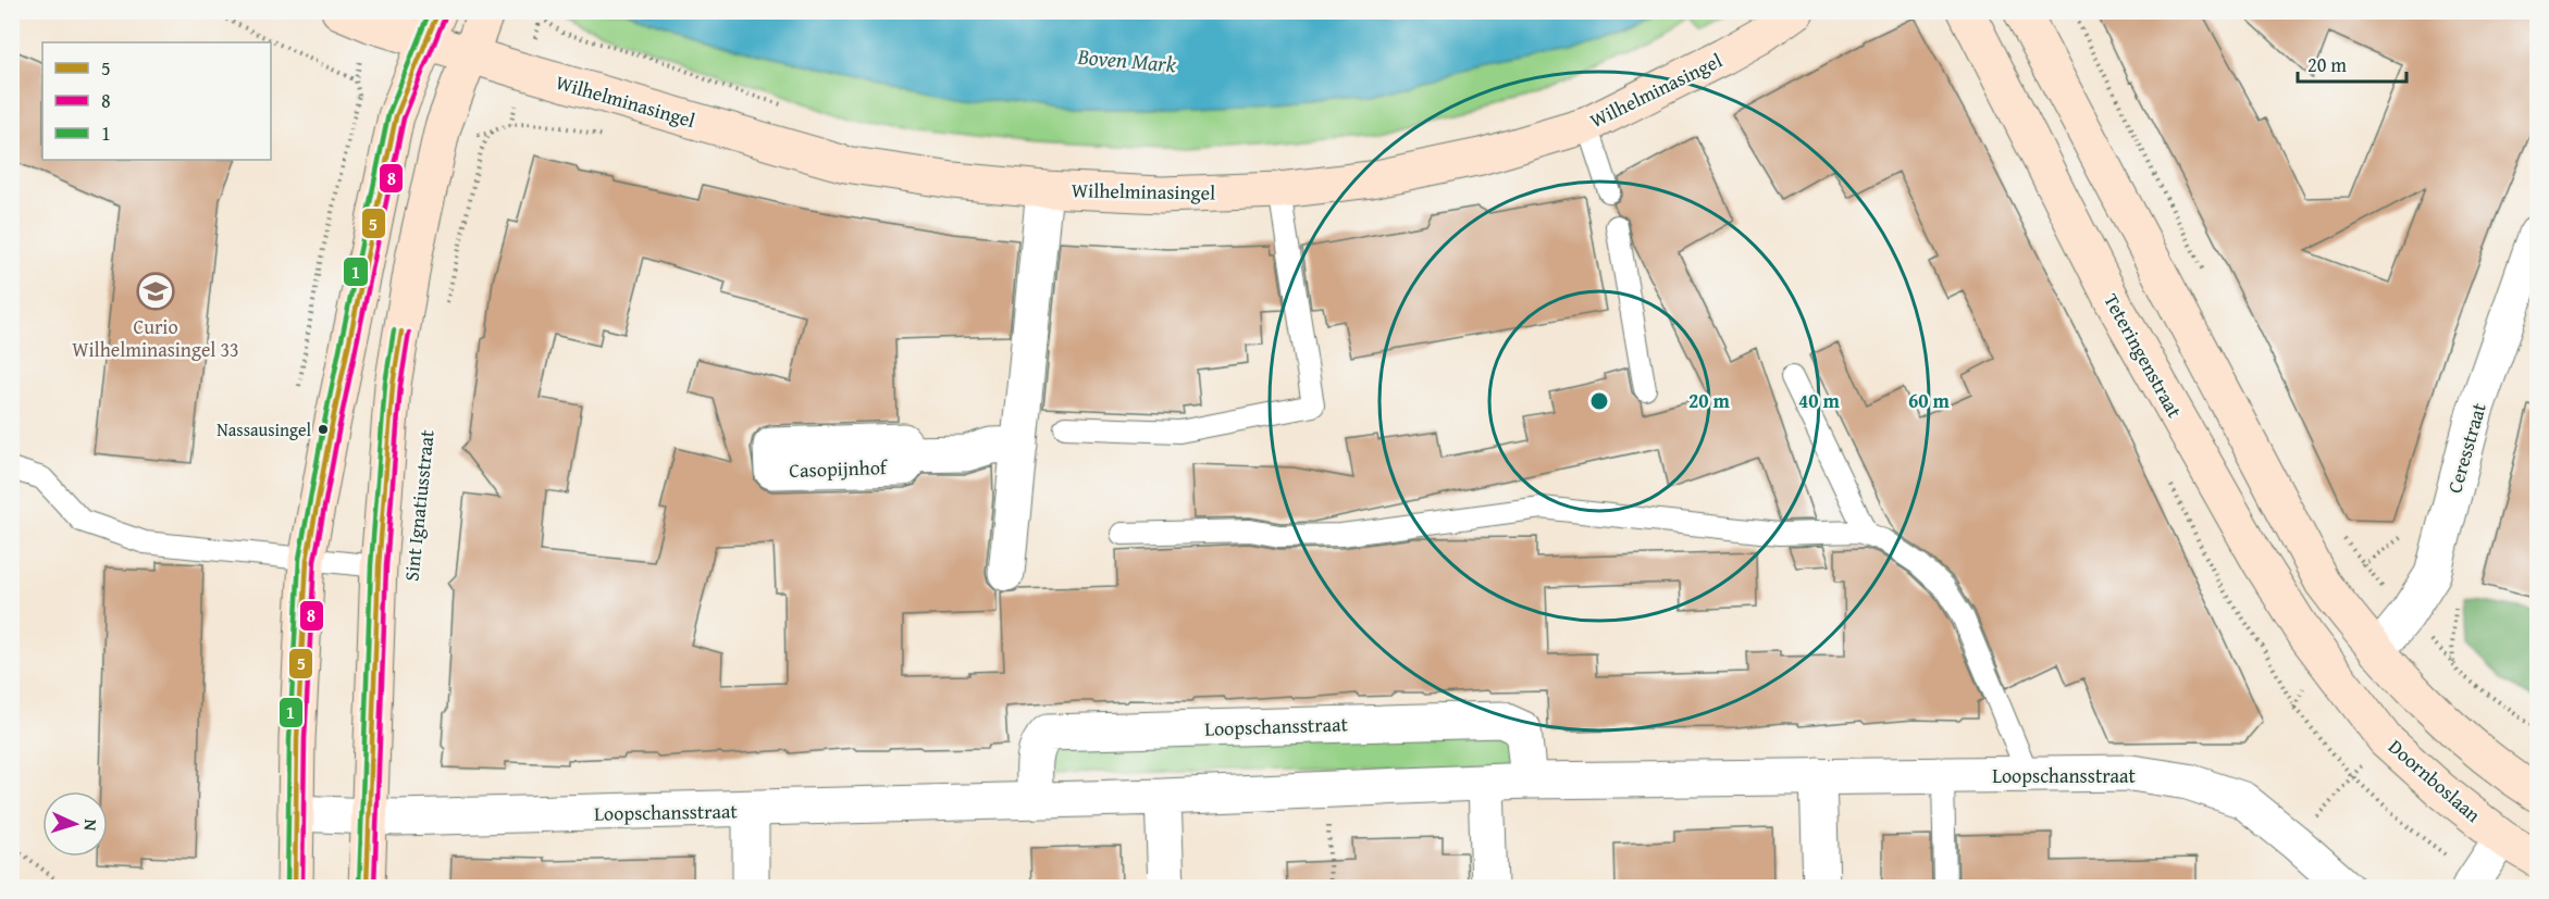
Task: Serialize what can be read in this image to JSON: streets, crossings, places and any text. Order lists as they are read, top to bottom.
{
  "streets": {
    "main road": [
      "Wilhelminasingel",
      "Teteringenstraat",
      "Sint Ignatiusstraat",
      "Doornboslaan"
    ],
    "street": ["Ceresstraat", "Casopijnhof", "Loopschansstraat"]
  },
  "crossings": [
    ["Wilhelminasingel", "Sint Ignatiusstraat"],
    ["Teteringenstraat", "Doornboslaan"],
    ["Sint Ignatiusstraat", "Loopschansstraat"]
  ],
  "water": ["Boven Mark"],
  "places": {
    "school or university": ["Curio Wilhelminasingel 33"],
    "other": ["Nassausingel"]
  },
  "lines": ["transit line 5", "transit line 1", "transit line 8"],
  "legend": ["5", "8", "1"],
  "scale_bar": "20 m",
  "north": "right",
  "rings": ["20 m", "40 m", "60 m"]
}
